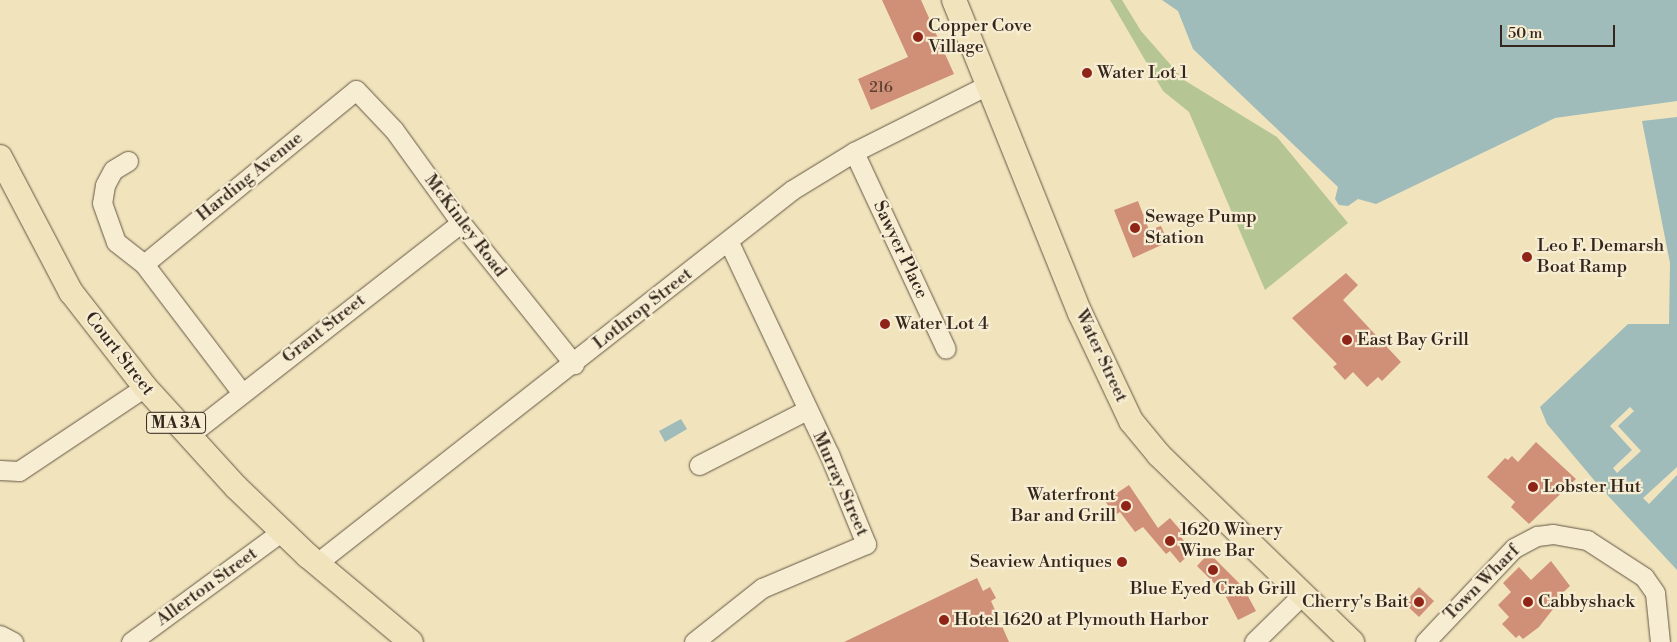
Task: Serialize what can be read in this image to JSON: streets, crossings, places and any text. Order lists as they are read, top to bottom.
{
  "streets": {
    "main road": ["Court Street", "Water Street", "MA 3A"],
    "street": [
      "Harding Avenue",
      "McKinley Road",
      "Sawyer Place",
      "Lothrop Street",
      "Grant Street",
      "Murray Street",
      "Town Wharf",
      "Allerton Street"
    ]
  },
  "crossings": [
    ["Harding Avenue", "McKinley Road"],
    ["McKinley Road", "Lothrop Street"],
    ["McKinley Road", "Grant Street"],
    ["Sawyer Place", "Lothrop Street"],
    ["Lothrop Street", "Court Street"],
    ["Lothrop Street", "Water Street"],
    ["Lothrop Street", "Murray Street"],
    ["Grant Street", "Court Street"],
    ["Court Street", "Allerton Street"]
  ],
  "places": [
    "Copper Cove Village",
    "Water Lot 1",
    "Sewage Pump Station",
    "Leo F. Demarsh Boat Ramp",
    "Water Lot 4",
    "East Bay Grill",
    "Lobster Hut",
    "Waterfront Bar and Grill",
    "1620 Winery Wine Bar",
    "Seaview Antiques",
    "Blue Eyed Crab Grill",
    "Cherry's Bait",
    "Cabbyshack",
    "Hotel 1620 at Plymouth Harbor"
  ],
  "house_numbers": ["216"],
  "scale_bar": "50 m"
}
